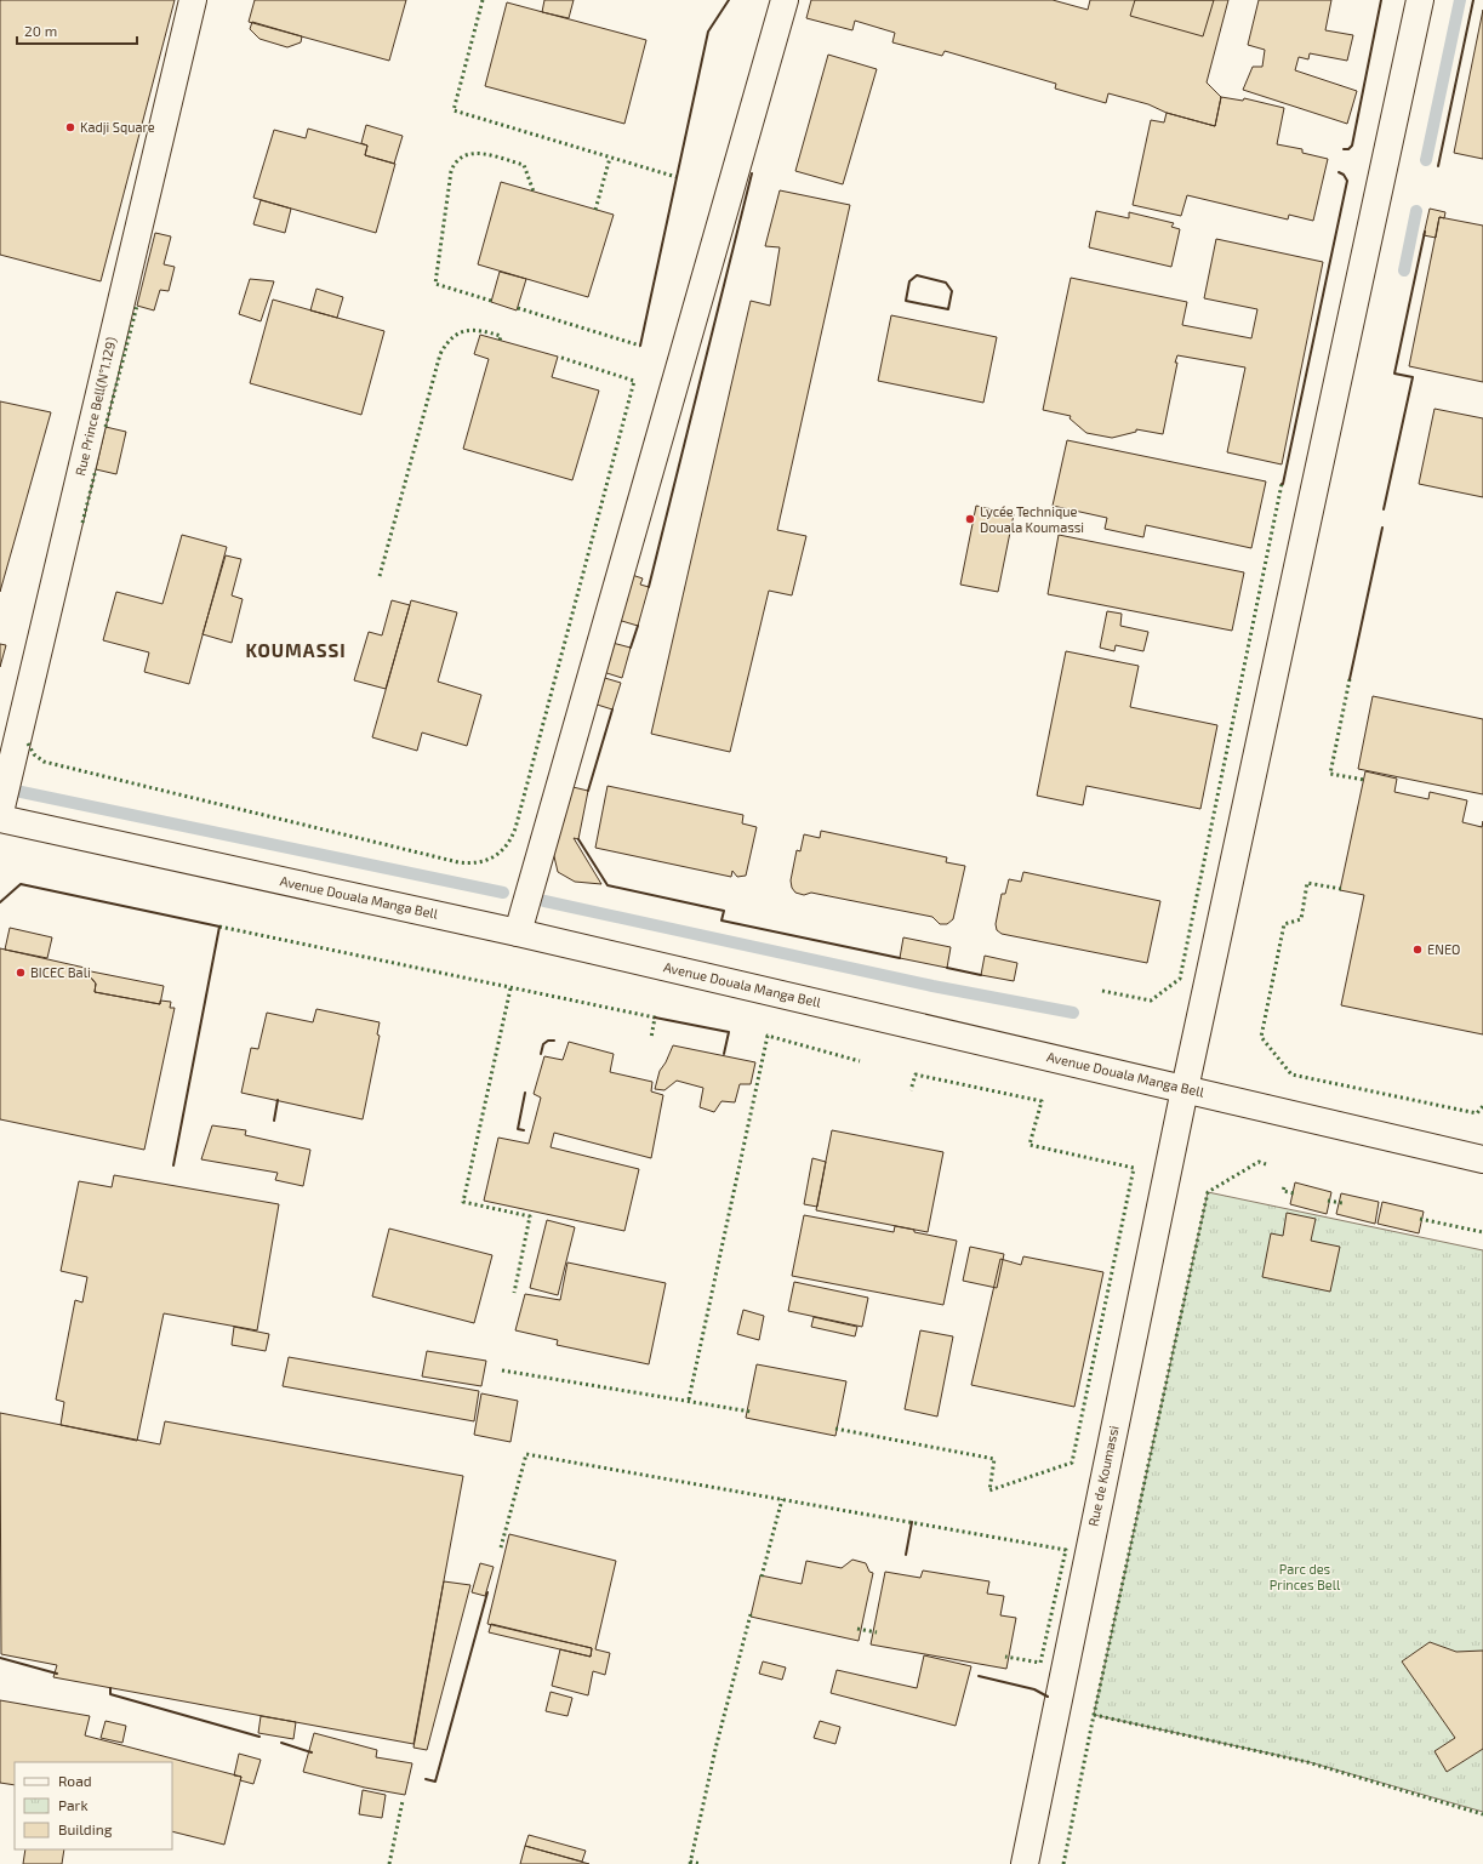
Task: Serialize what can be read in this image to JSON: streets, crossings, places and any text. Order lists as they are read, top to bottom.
{
  "streets": {
    "street": ["Rue Prince Bell(N°1.129)", "Avenue Douala Manga Bell", "Rue de Koumassi"]
  },
  "crossings": [
    ["Avenue Douala Manga Bell", "Rue de Koumassi"]
  ],
  "districts": ["KOUMASSI"],
  "parks": ["Parc des Princes Bell"],
  "places": [
    "Kadji Square",
    "Lycée Technique Douala Koumassi",
    "ENEO",
    "BICEC Bali"
  ],
  "legend": ["Road", "Park", "Building"],
  "scale_bar": "20 m"
}
